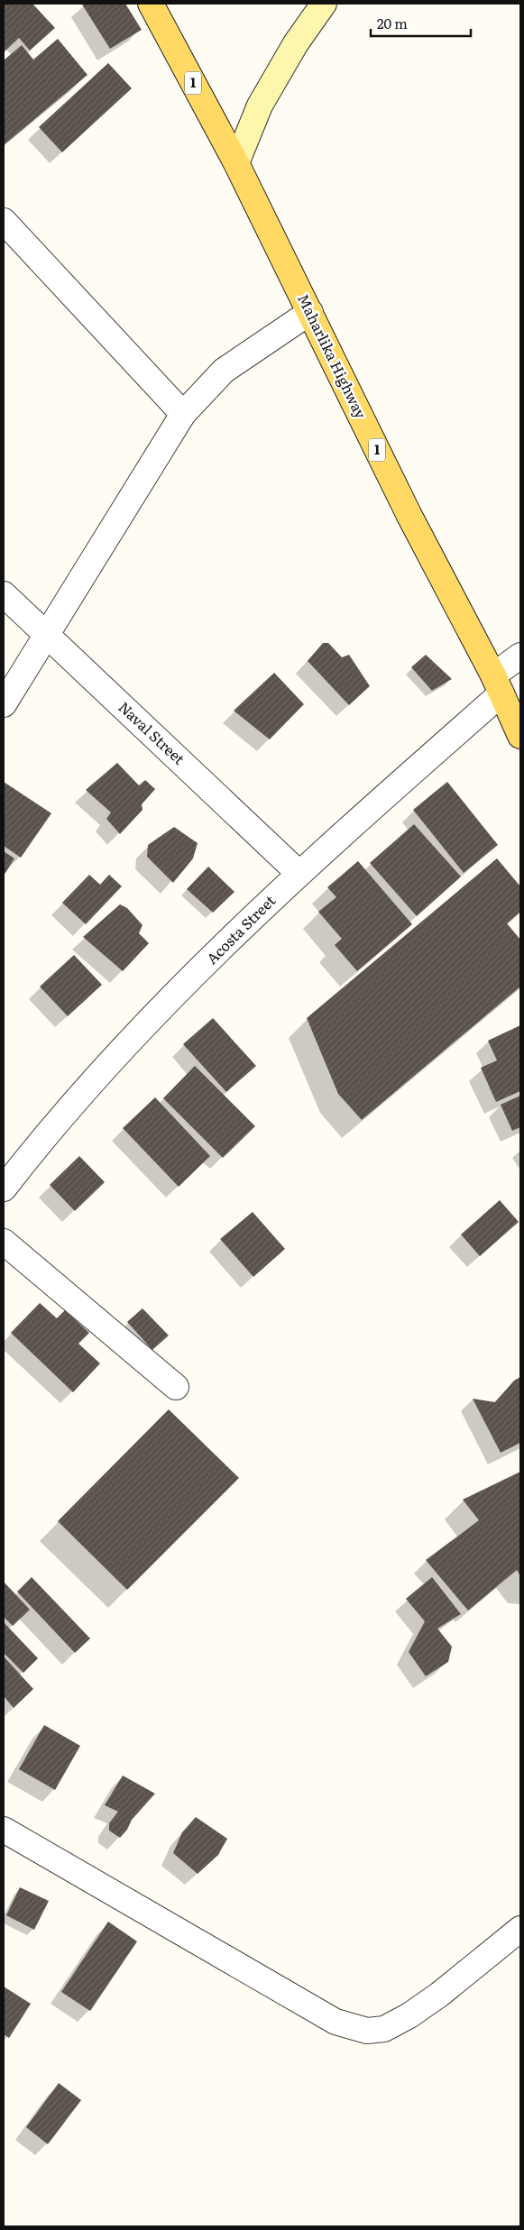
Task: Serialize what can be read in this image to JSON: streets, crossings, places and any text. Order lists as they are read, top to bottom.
{
  "streets": {
    "main road": ["1", "Maharlika Highway"],
    "street": ["Naval Street", "Acosta Street"]
  },
  "crossings": [
    ["Maharlika Highway", "Acosta Street"],
    ["Naval Street", "Acosta Street"]
  ],
  "scale_bar": "20 m"
}
